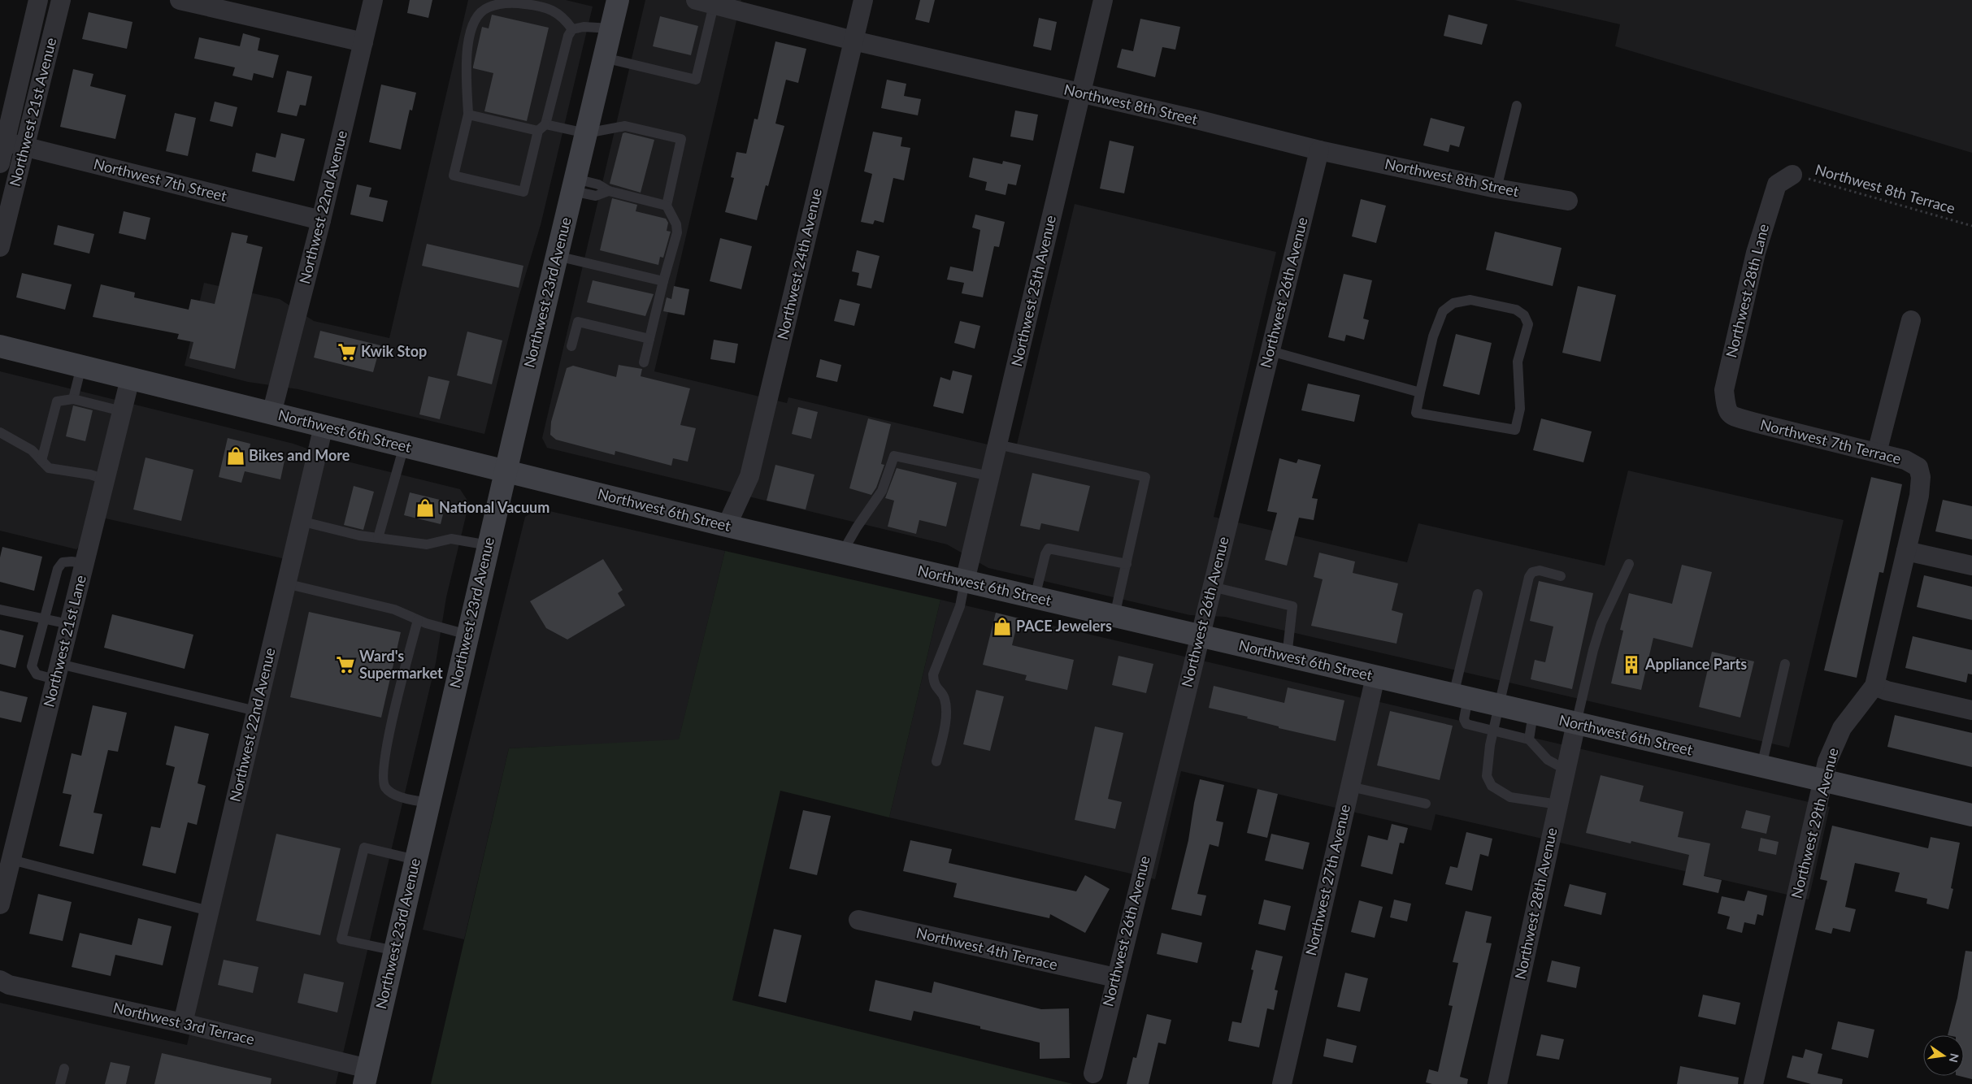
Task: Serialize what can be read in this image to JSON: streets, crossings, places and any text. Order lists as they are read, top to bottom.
{
  "streets": {
    "main road": ["Northwest 23rd Avenue", "Northwest 6th Street"],
    "street": [
      "Northwest 8th Street",
      "Northwest 21st Avenue",
      "Northwest 7th Street",
      "Northwest 22nd Avenue",
      "Northwest 24th Avenue",
      "Northwest 25th Avenue",
      "Northwest 28th Lane",
      "Northwest 26th Avenue",
      "Northwest 7th Terrace",
      "Northwest 21st Lane",
      "Northwest 29th Avenue",
      "Northwest 27th Avenue",
      "Northwest 28th Avenue",
      "Northwest 4th Terrace",
      "Northwest 3rd Terrace"
    ],
    "path": ["Northwest 8th Terrace"]
  },
  "crossings": [
    ["Northwest 8th Street", "Northwest 24th Avenue"],
    ["Northwest 8th Street", "Northwest 25th Avenue"],
    ["Northwest 8th Street", "Northwest 26th Avenue"],
    ["Northwest 21st Avenue", "Northwest 7th Street"],
    ["Northwest 7th Street", "Northwest 22nd Avenue"],
    ["Northwest 8th Terrace", "Northwest 28th Lane"],
    ["Northwest 22nd Avenue", "Northwest 6th Street"],
    ["Northwest 22nd Avenue", "Northwest 3rd Terrace"],
    ["Northwest 24th Avenue", "Northwest 6th Street"],
    ["Northwest 25th Avenue", "Northwest 6th Street"],
    ["Northwest 28th Lane", "Northwest 7th Terrace"],
    ["Northwest 23rd Avenue", "Northwest 6th Street"],
    ["Northwest 23rd Avenue", "Northwest 3rd Terrace"],
    ["Northwest 26th Avenue", "Northwest 6th Street"],
    ["Northwest 26th Avenue", "Northwest 4th Terrace"],
    ["Northwest 6th Street", "Northwest 21st Lane"],
    ["Northwest 6th Street", "Northwest 29th Avenue"],
    ["Northwest 6th Street", "Northwest 27th Avenue"],
    ["Northwest 6th Street", "Northwest 28th Avenue"],
    ["Northwest 7th Terrace", "Northwest 29th Avenue"]
  ],
  "places": {
    "supermarket": ["Kwik Stop", "Ward's Supermarket"],
    "shop": ["Bikes and More", "National Vacuum", "PACE Jewelers"],
    "building": ["Appliance Parts"]
  },
  "north": "right"
}
